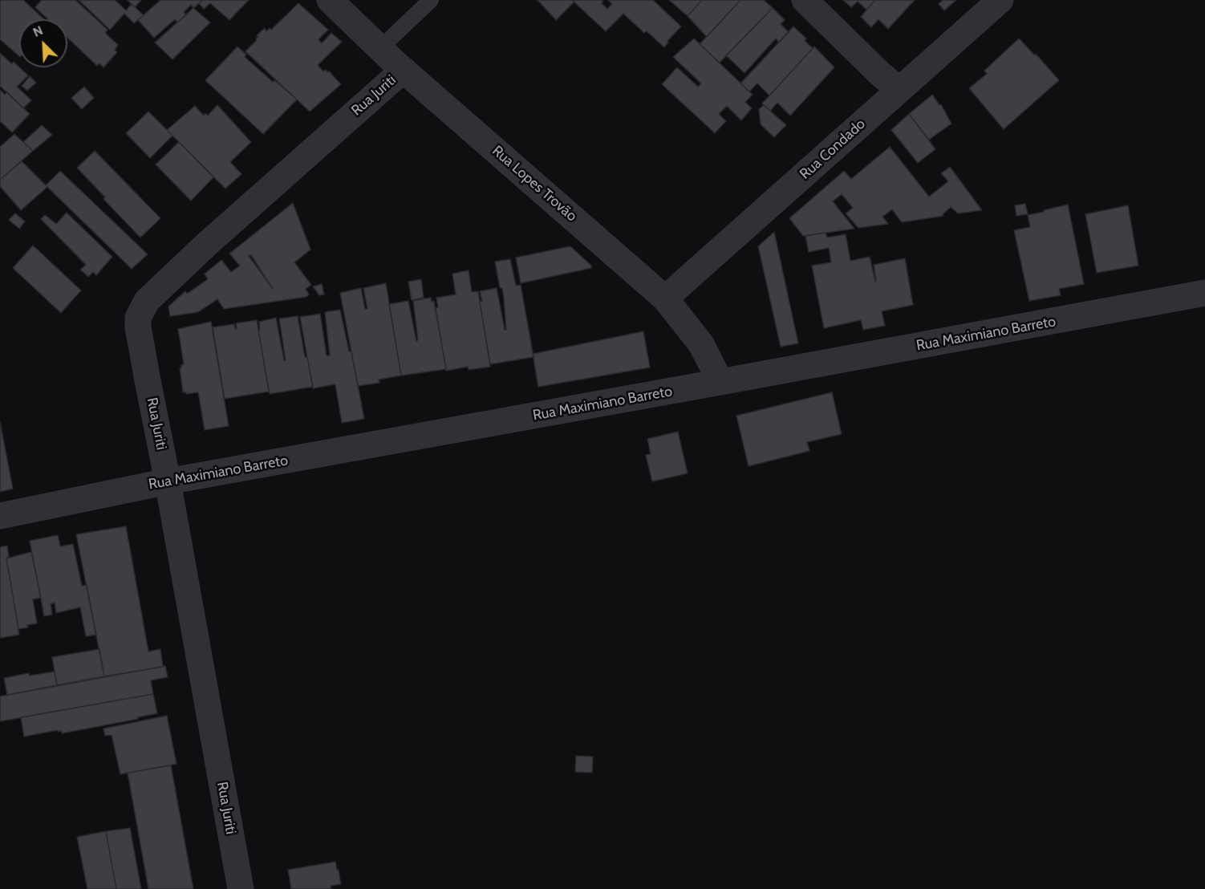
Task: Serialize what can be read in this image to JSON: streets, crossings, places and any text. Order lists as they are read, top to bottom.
{
  "streets": {
    "street": [
      "Rua Juriti",
      "Rua Condado",
      "Rua Lopes Trovão",
      "Rua Maximiano Barreto"
    ]
  },
  "crossings": [
    ["Rua Juriti", "Rua Lopes Trovão"],
    ["Rua Juriti", "Rua Maximiano Barreto"],
    ["Rua Condado", "Rua Lopes Trovão"],
    ["Rua Lopes Trovão", "Rua Maximiano Barreto"]
  ],
  "north": "top left"
}
